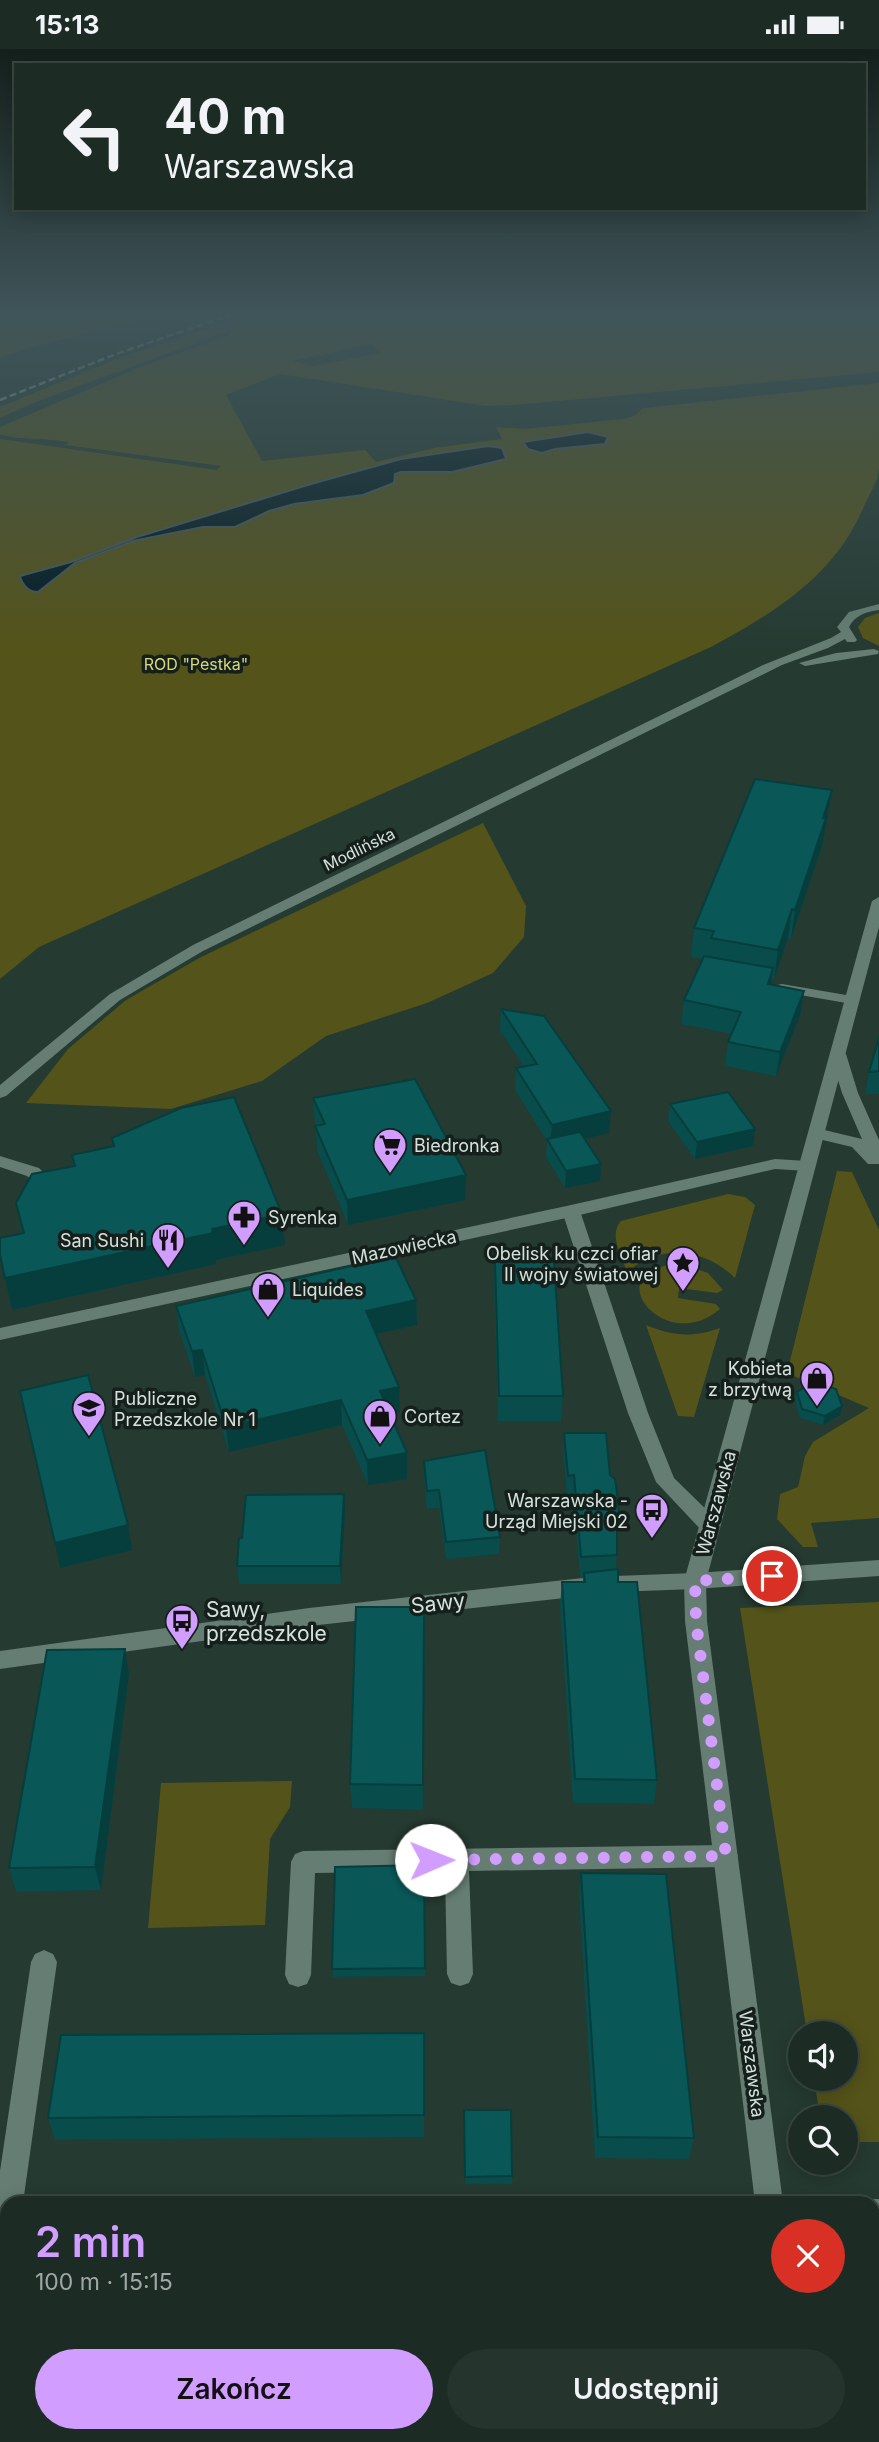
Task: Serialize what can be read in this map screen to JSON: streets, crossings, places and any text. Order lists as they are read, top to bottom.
{
  "streets": {
    "street": [
      "Modlińska",
      "Mazowiecka",
      "Warszawska",
      "Sawy"
    ]
  },
  "crossings": [
    ["Mazowiecka", "Warszawska"],
    ["Warszawska", "Sawy"]
  ],
  "parks": ["ROD \"Pestka\""],
  "places": {
    "supermarket": ["Biedronka"],
    "pharmacy": ["Syrenka"],
    "restaurant": ["San Sushi"],
    "place": ["Obelisk ku czci ofiar II wojny światowej"],
    "shop": ["Liquides", "Kobieta z brzytwą", "Cortez"],
    "school or university": ["Publiczne Przedszkole Nr 1"],
    "bus stop": ["Warszawska - Urząd Miejski 02", "Sawy, przedszkole"]
  },
  "page": {
    "status": "15:13",
    "turn": ["40 m", "Warszawska"],
    "heading": ["2 min", "100 m · 15:15"],
    "buttons": ["Zakończ", "Udostępnij"]
  }
}
